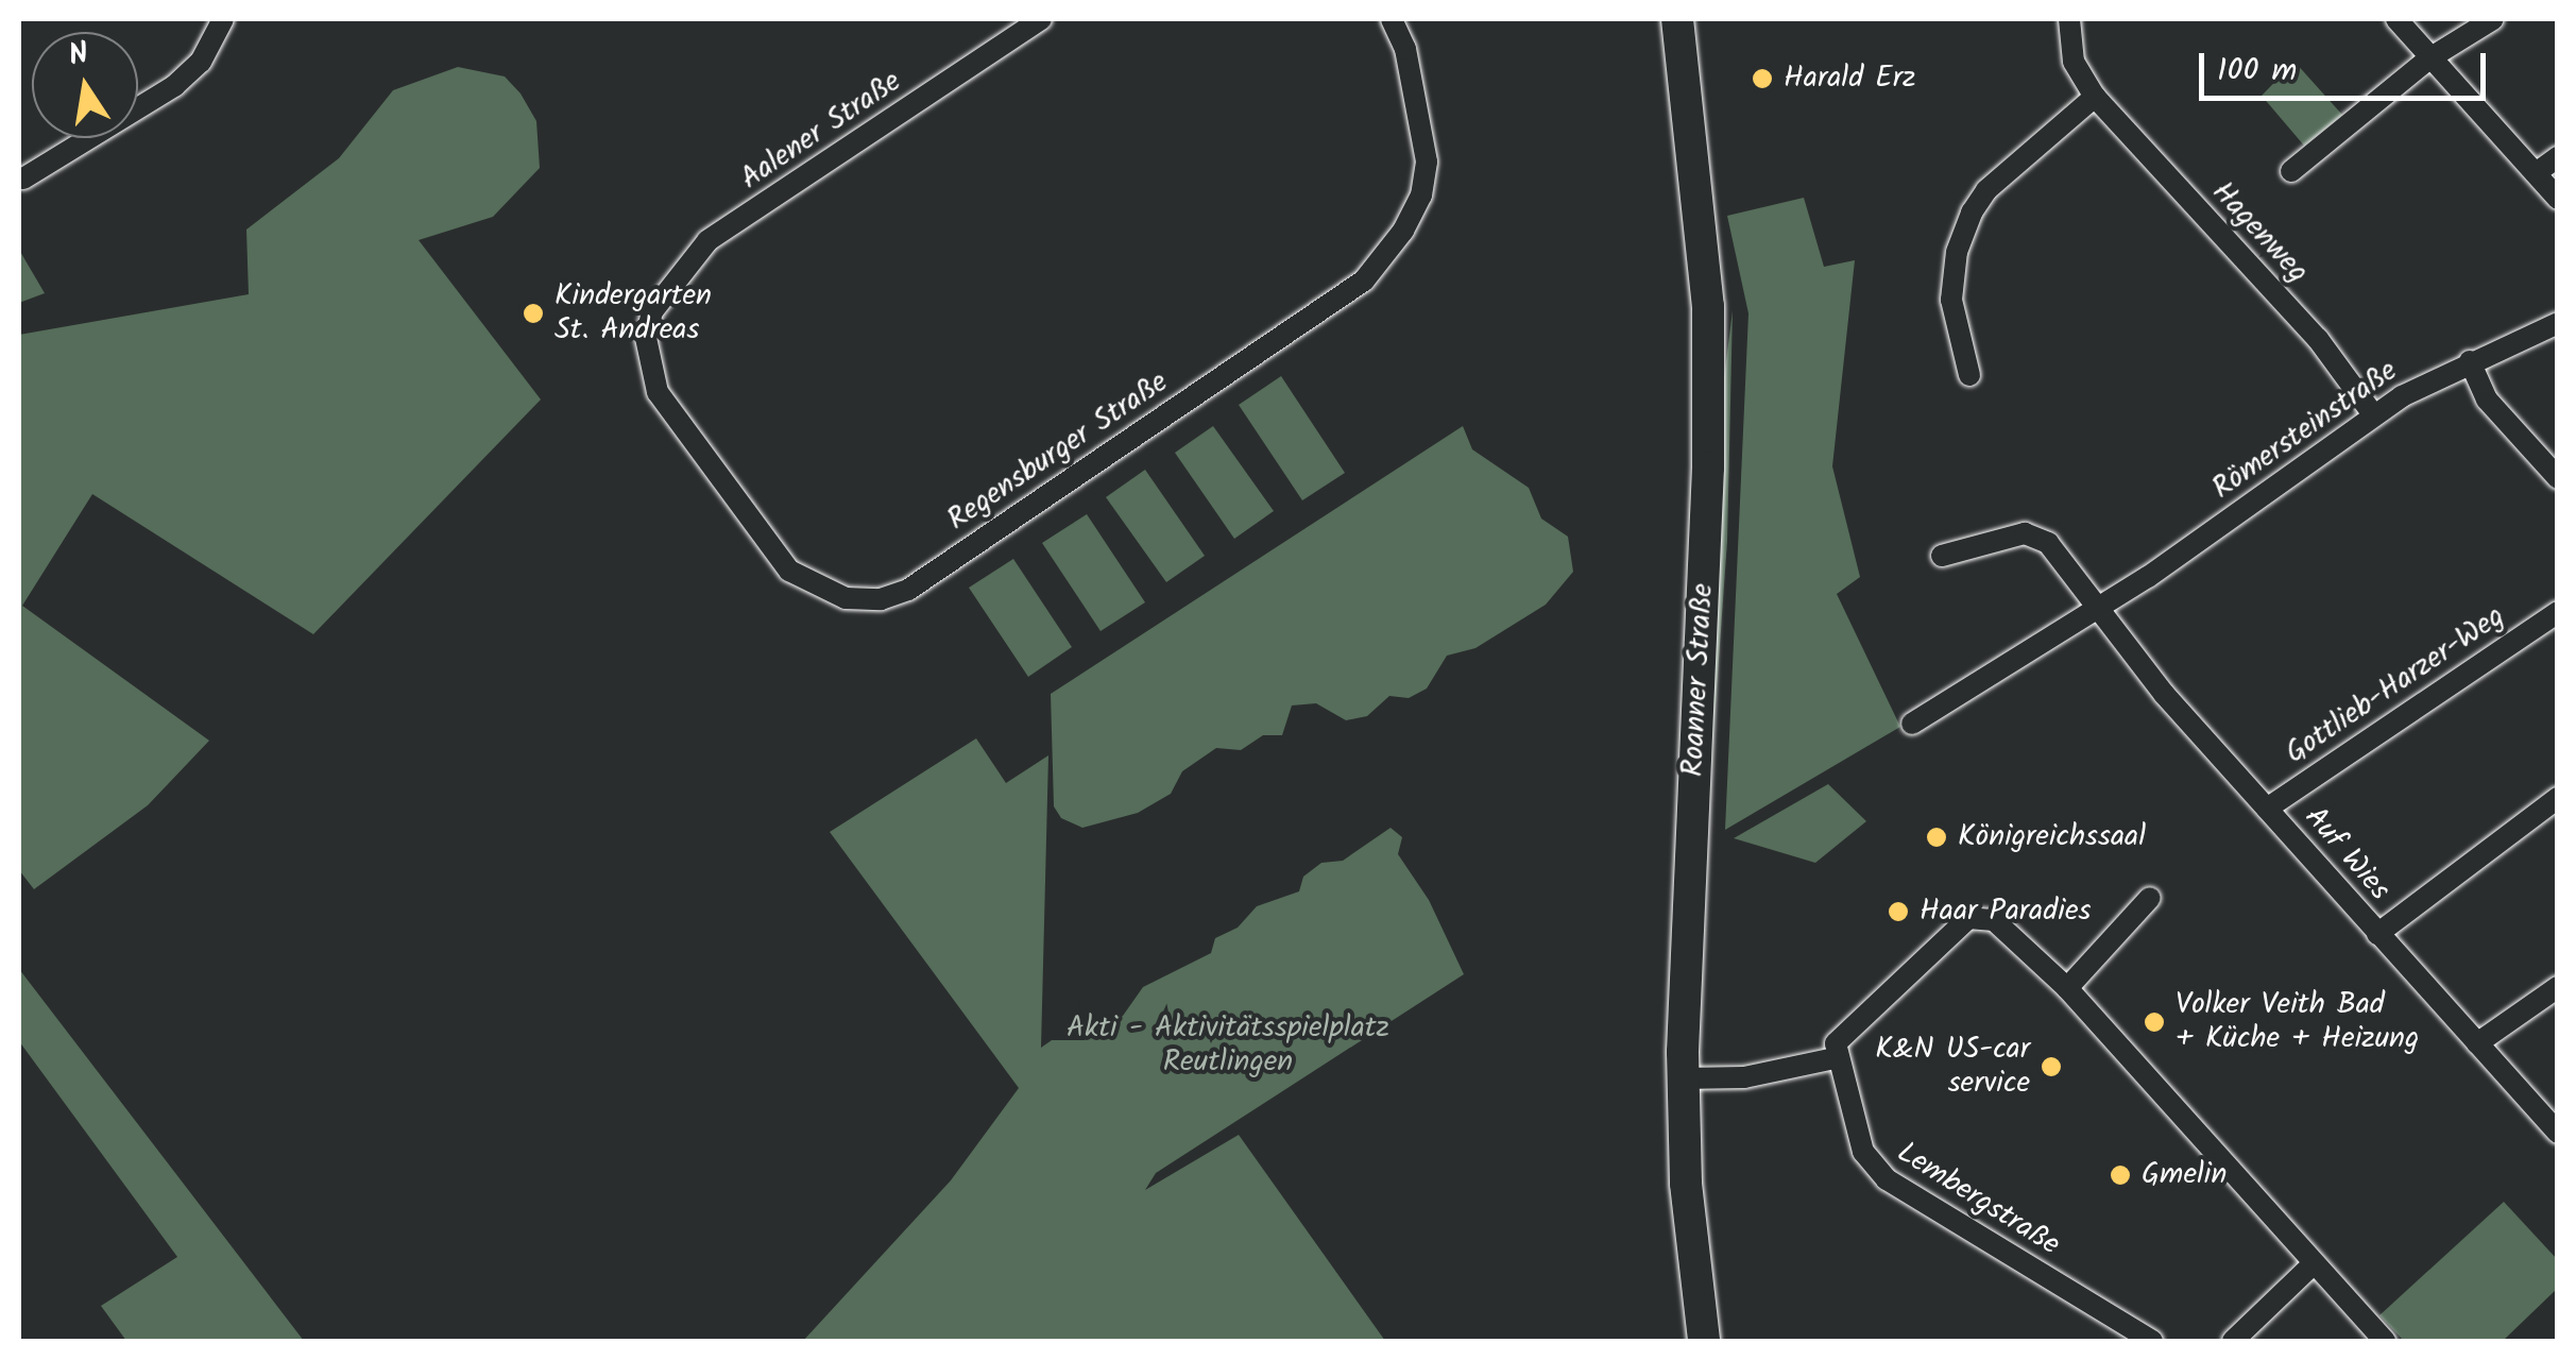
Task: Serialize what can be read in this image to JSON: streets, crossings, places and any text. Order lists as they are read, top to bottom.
{
  "streets": {
    "street": [
      "Aalener Straße",
      "Hagenweg",
      "Römersteinstraße",
      "Regensburger Straße",
      "Roanner Straße",
      "Gottlieb-Harzer-Weg",
      "Auf Wies",
      "Lembergstraße"
    ]
  },
  "crossings": [
    ["Aalener Straße", "Regensburger Straße"],
    ["Hagenweg", "Römersteinstraße"],
    ["Römersteinstraße", "Auf Wies"],
    ["Gottlieb-Harzer-Weg", "Auf Wies"]
  ],
  "parks": ["Akti - Aktivitätsspielplatz Reutlingen"],
  "places": [
    "Harald Erz",
    "Kindergarten St. Andreas",
    "Königreichssaal",
    "Haar Paradies",
    "Volker Veith Bad + Küche + Heizung",
    "K&N US-car service",
    "Gmelin"
  ],
  "scale_bar": "100 m",
  "north": "top"
}
